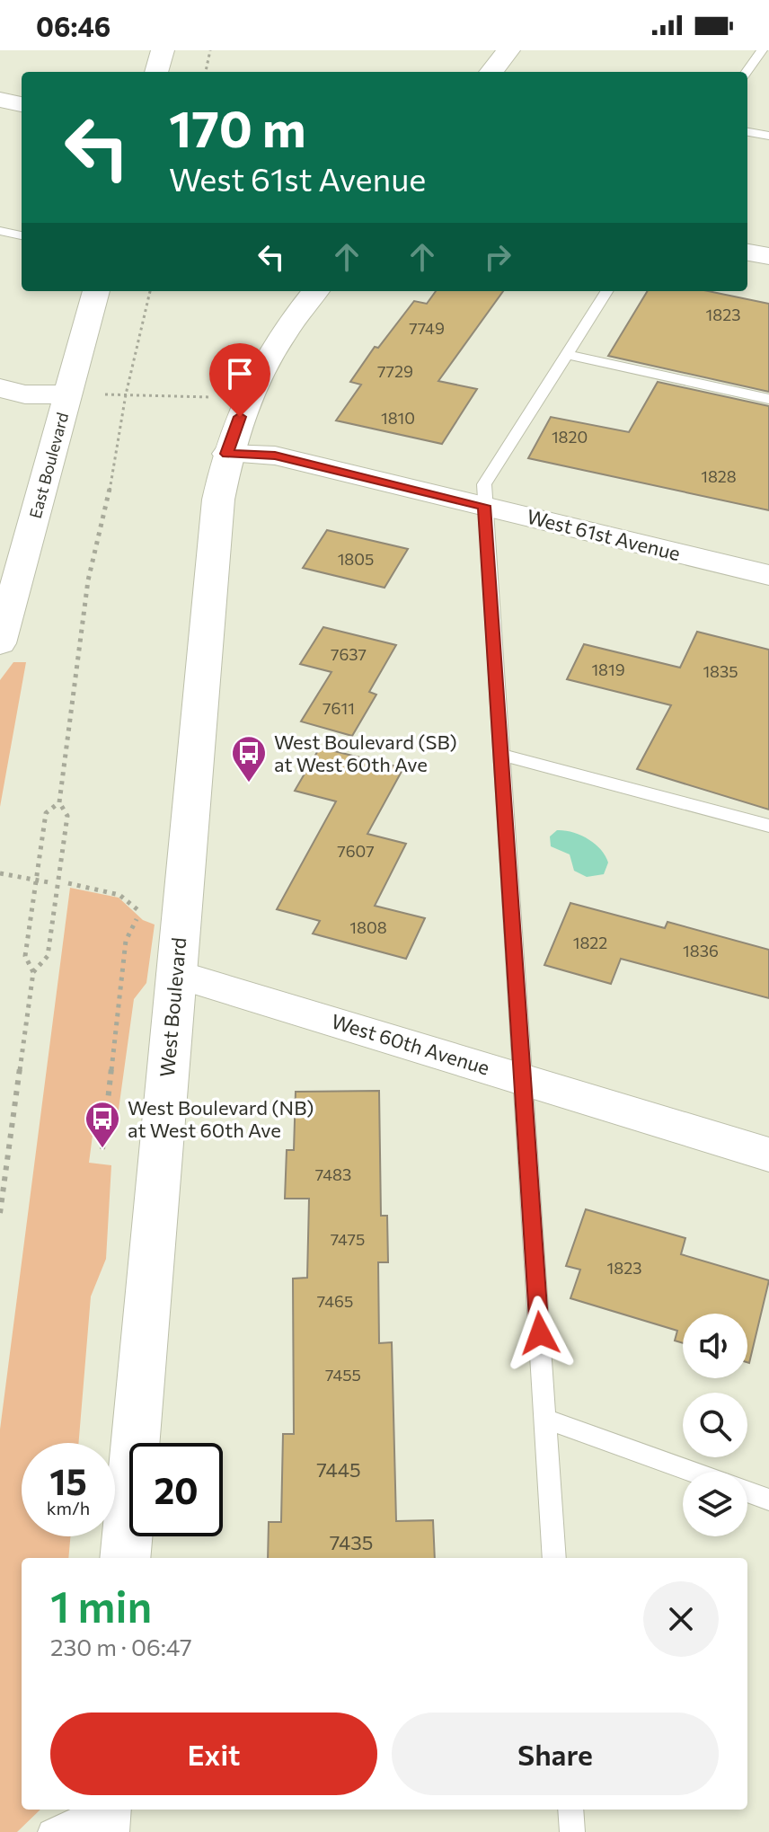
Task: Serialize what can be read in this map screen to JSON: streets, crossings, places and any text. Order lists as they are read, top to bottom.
{
  "streets": {
    "street": [
      "East Boulevard",
      "West 61st Avenue",
      "West Boulevard",
      "West 60th Avenue"
    ]
  },
  "crossings": [
    ["West 61st Avenue", "West Boulevard"],
    ["West Boulevard", "West 60th Avenue"]
  ],
  "places": {
    "bus stop": ["West Boulevard (SB) at West 60th Ave", "West Boulevard (NB) at West 60th Ave"]
  },
  "house_numbers": [
    "1823",
    "7749",
    "7729",
    "1810",
    "1820",
    "1828",
    "1805",
    "7637",
    "1819",
    "1835",
    "7611",
    "7607",
    "1808",
    "1822",
    "1836",
    "7483",
    "7475",
    "1823",
    "7465",
    "7455",
    "7445",
    "7435"
  ],
  "page": {
    "status": "06:46",
    "turn": ["170 m", "West 61st Avenue"],
    "speed": "15 km/h",
    "limit": "20",
    "heading": ["1 min", "230 m · 06:47"],
    "buttons": ["Exit", "Share"]
  }
}
